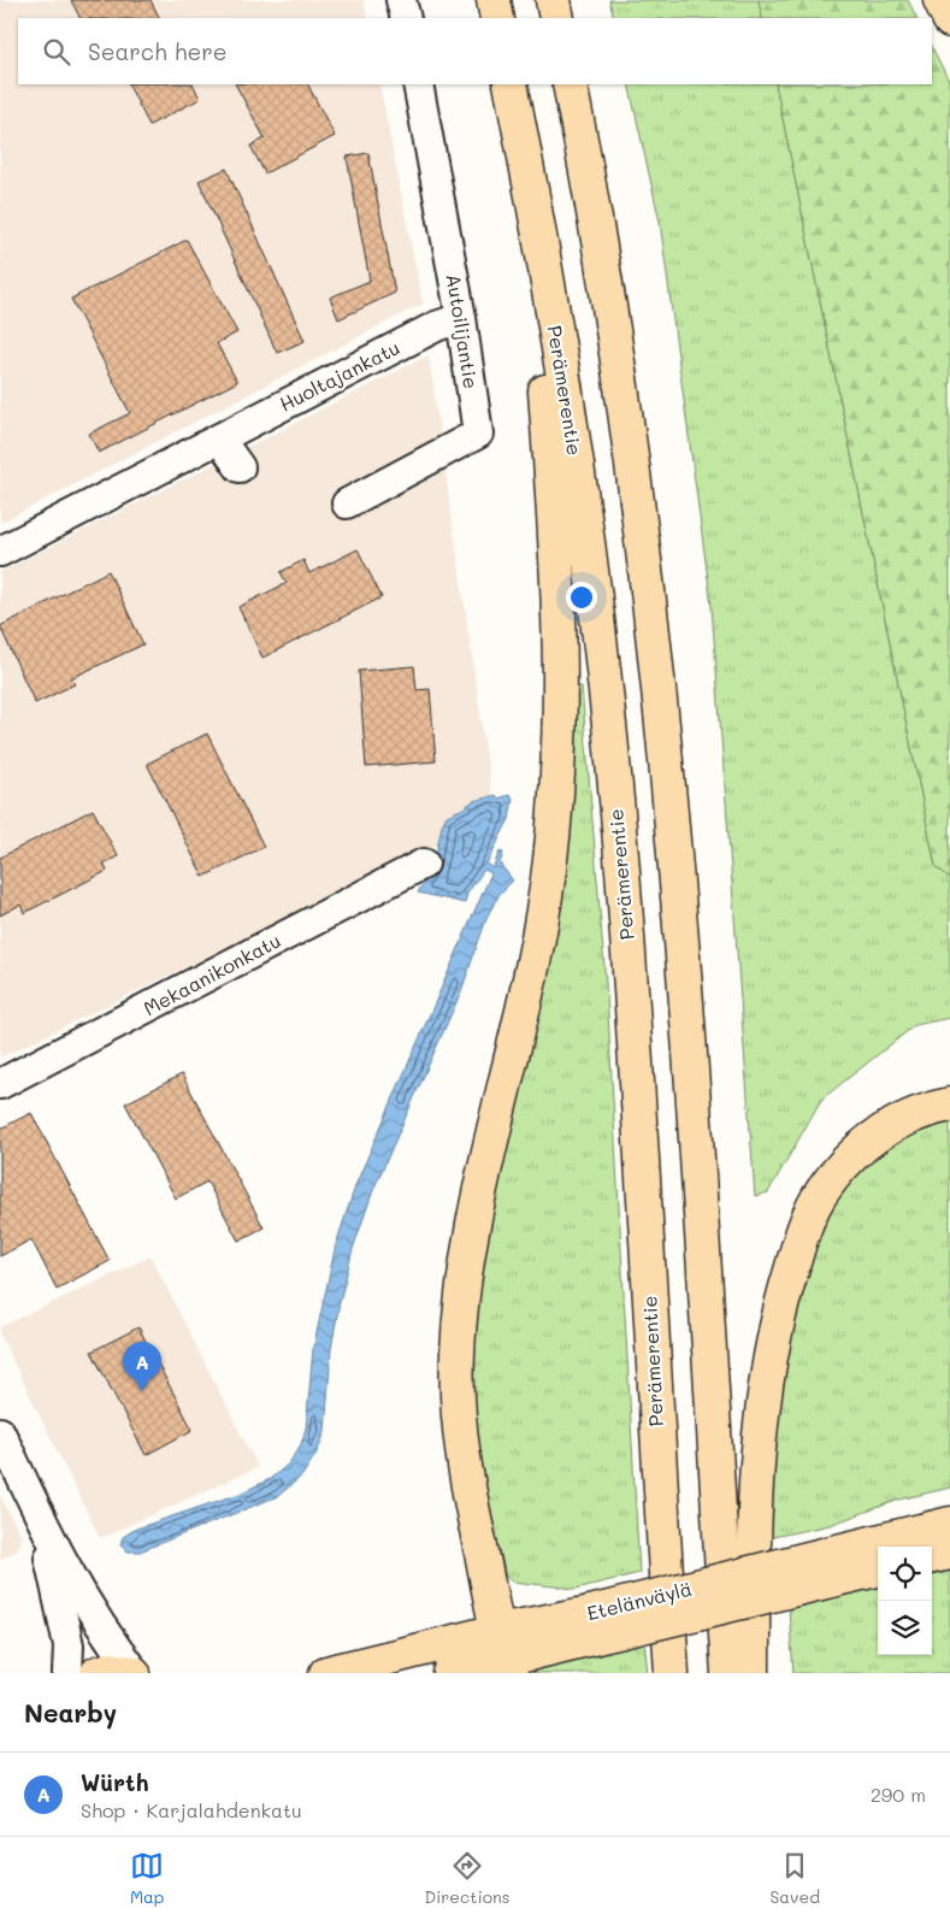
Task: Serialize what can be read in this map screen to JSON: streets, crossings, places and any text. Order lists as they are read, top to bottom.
{
  "streets": {
    "main road": ["Perämerentie", "Etelänväylä"],
    "street": ["Autoilijantie", "Huoltajankatu", "Mekaanikonkatu"]
  },
  "crossings": [
    ["Autoilijantie", "Huoltajankatu"]
  ],
  "page": {
    "search": "Search here",
    "pins": "A",
    "heading": "Nearby",
    "list": [
      {
        "mark": "A",
        "name": "Würth",
        "note": "Shop · Karjalahdenkatu",
        "value": "290 m"
      }
    ],
    "nav": ["Map", "Directions", "Saved"]
  }
}
